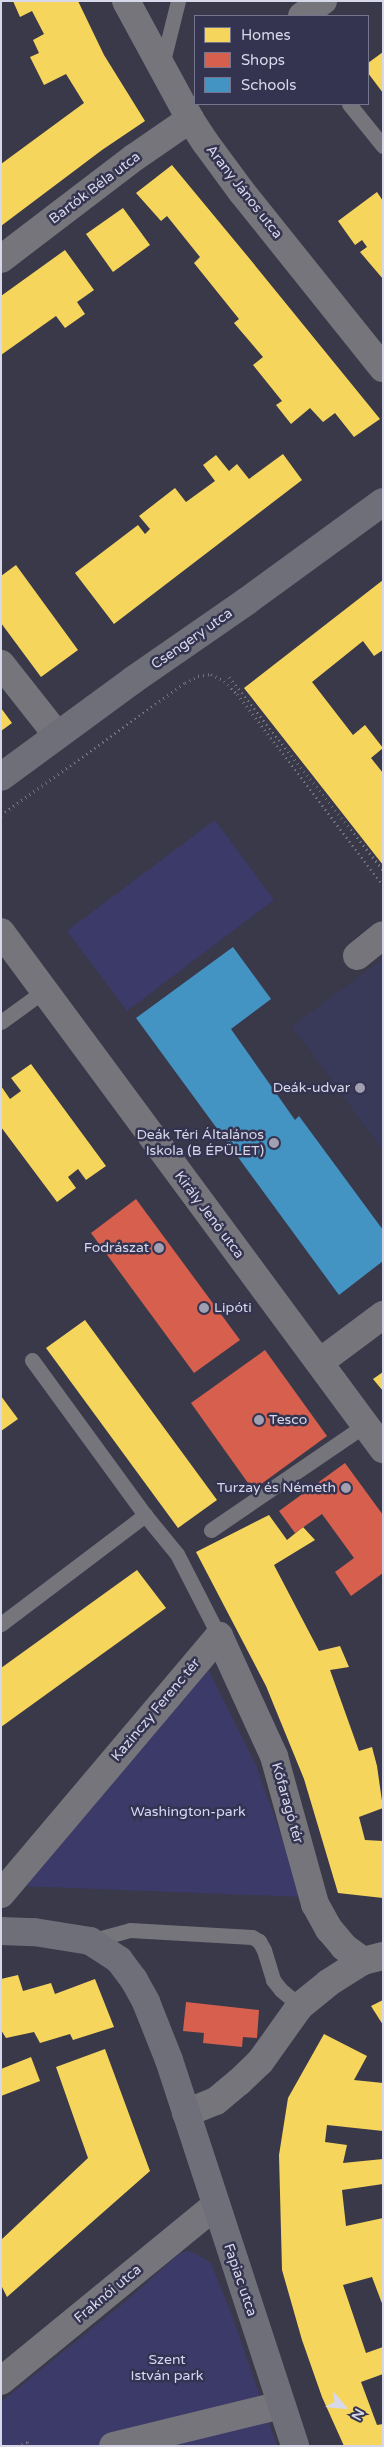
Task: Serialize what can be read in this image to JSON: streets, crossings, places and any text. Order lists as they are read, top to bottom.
{
  "streets": {
    "street": [
      "Bartók Béla utca",
      "Arany János utca",
      "Csengery utca",
      "Király Jenő utca",
      "Kazinczy Ferenc tér",
      "Kőfaragó tér",
      "Fapiac utca",
      "Fraknói utca"
    ]
  },
  "crossings": [
    ["Bartók Béla utca", "Arany János utca"],
    ["Kazinczy Ferenc tér", "Kőfaragó tér"],
    ["Fapiac utca", "Fraknói utca"]
  ],
  "parks": ["Washington-park", "Szent István park"],
  "places": [
    "Deák-udvar",
    "Deák Téri Általános Iskola (B ÉPÜLET)",
    "Fodrászat",
    "Lipóti",
    "Tesco",
    "Turzay és Németh"
  ],
  "legend": ["Homes", "Shops", "Schools"],
  "north": "bottom right"
}
